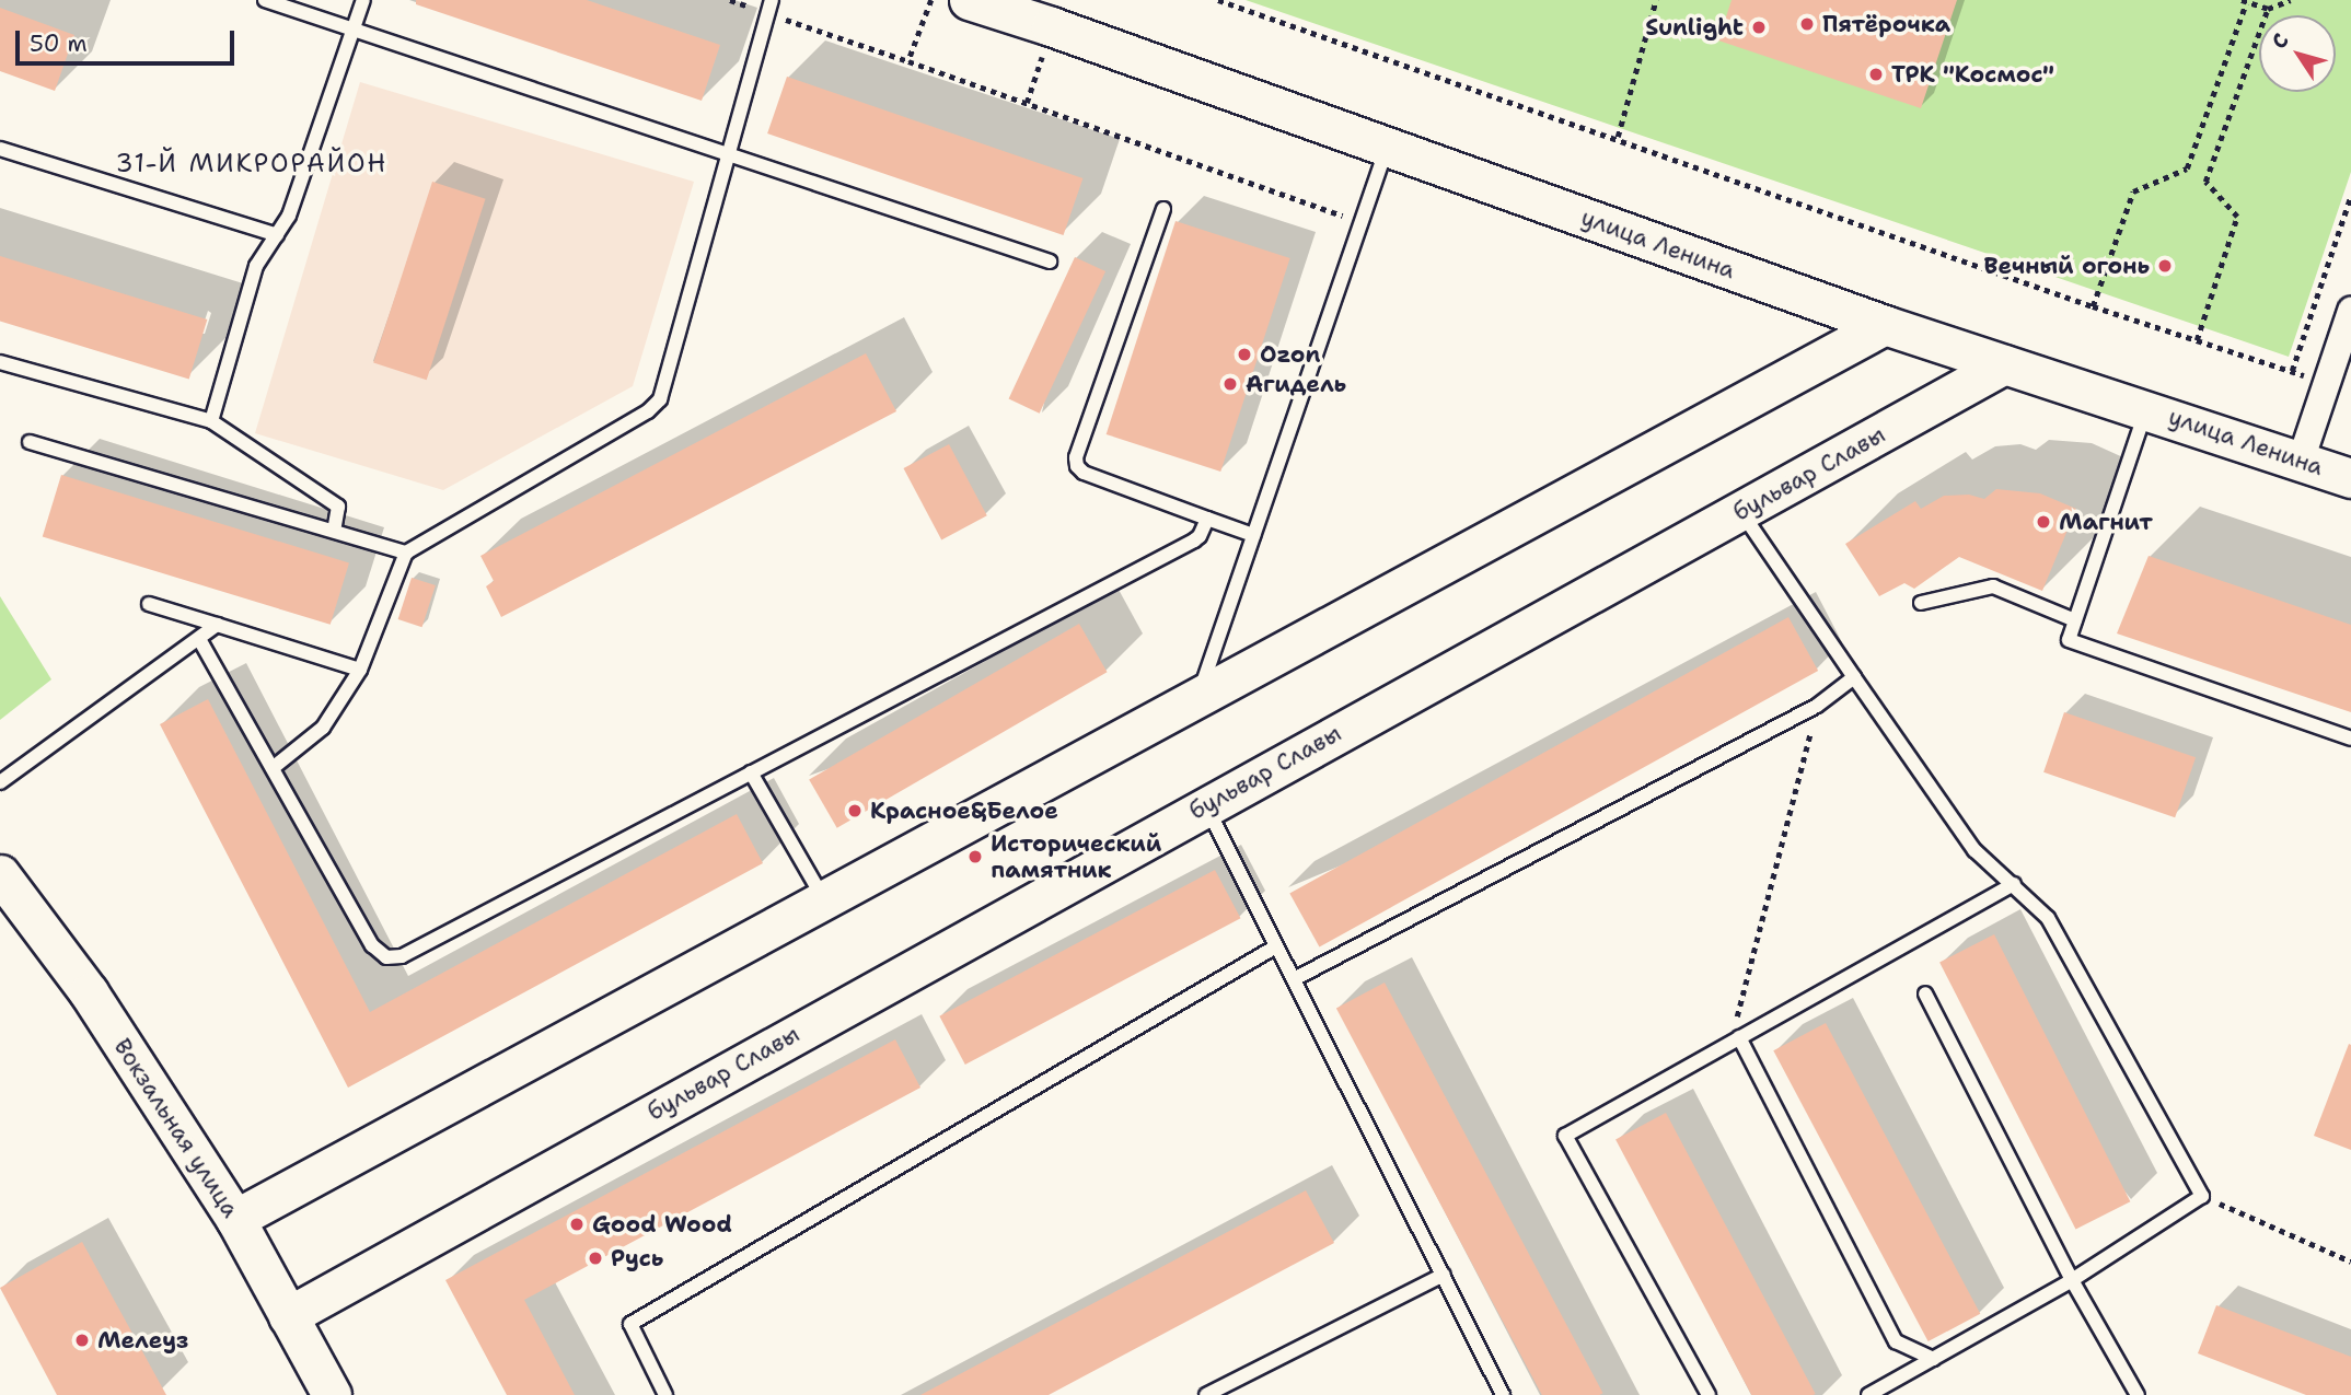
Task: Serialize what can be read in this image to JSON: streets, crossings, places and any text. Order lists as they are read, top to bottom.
{
  "streets": {
    "street": ["улица Ленина", "бульвар Славы", "Вокзальная улица"]
  },
  "crossings": [
    ["улица Ленина", "бульвар Славы"],
    ["бульвар Славы", "Вокзальная улица"]
  ],
  "districts": ["31-Й МИКРОРАЙОН"],
  "places": [
    "Пятёрочка",
    "Sunlight",
    "ТРК \"Космос\"",
    "Вечный огонь",
    "Ozon",
    "Агидель",
    "Магнит",
    "Красное&Белое",
    "Исторический памятник",
    "Good Wood",
    "Русь",
    "Мелеуз"
  ],
  "scale_bar": "50 m",
  "north": "top left"
}
